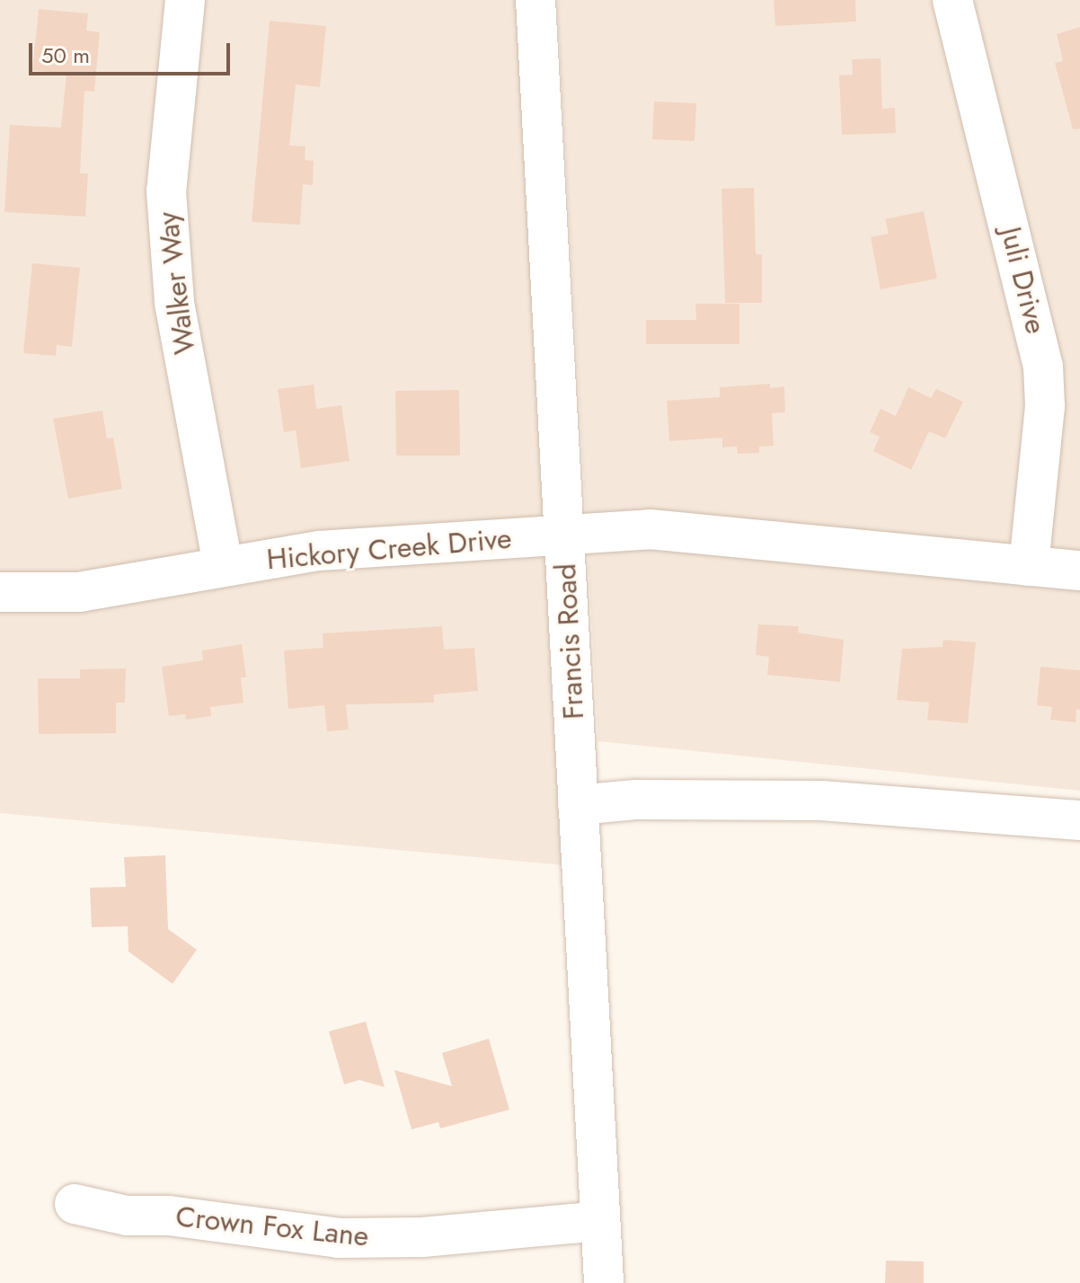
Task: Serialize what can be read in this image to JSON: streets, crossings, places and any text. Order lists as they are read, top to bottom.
{
  "streets": {
    "street": [
      "Juli Drive",
      "Walker Way",
      "Hickory Creek Drive",
      "Francis Road",
      "Crown Fox Lane"
    ]
  },
  "crossings": [
    ["Juli Drive", "Hickory Creek Drive"],
    ["Walker Way", "Hickory Creek Drive"],
    ["Hickory Creek Drive", "Francis Road"],
    ["Francis Road", "Crown Fox Lane"]
  ],
  "scale_bar": "50 m"
}
